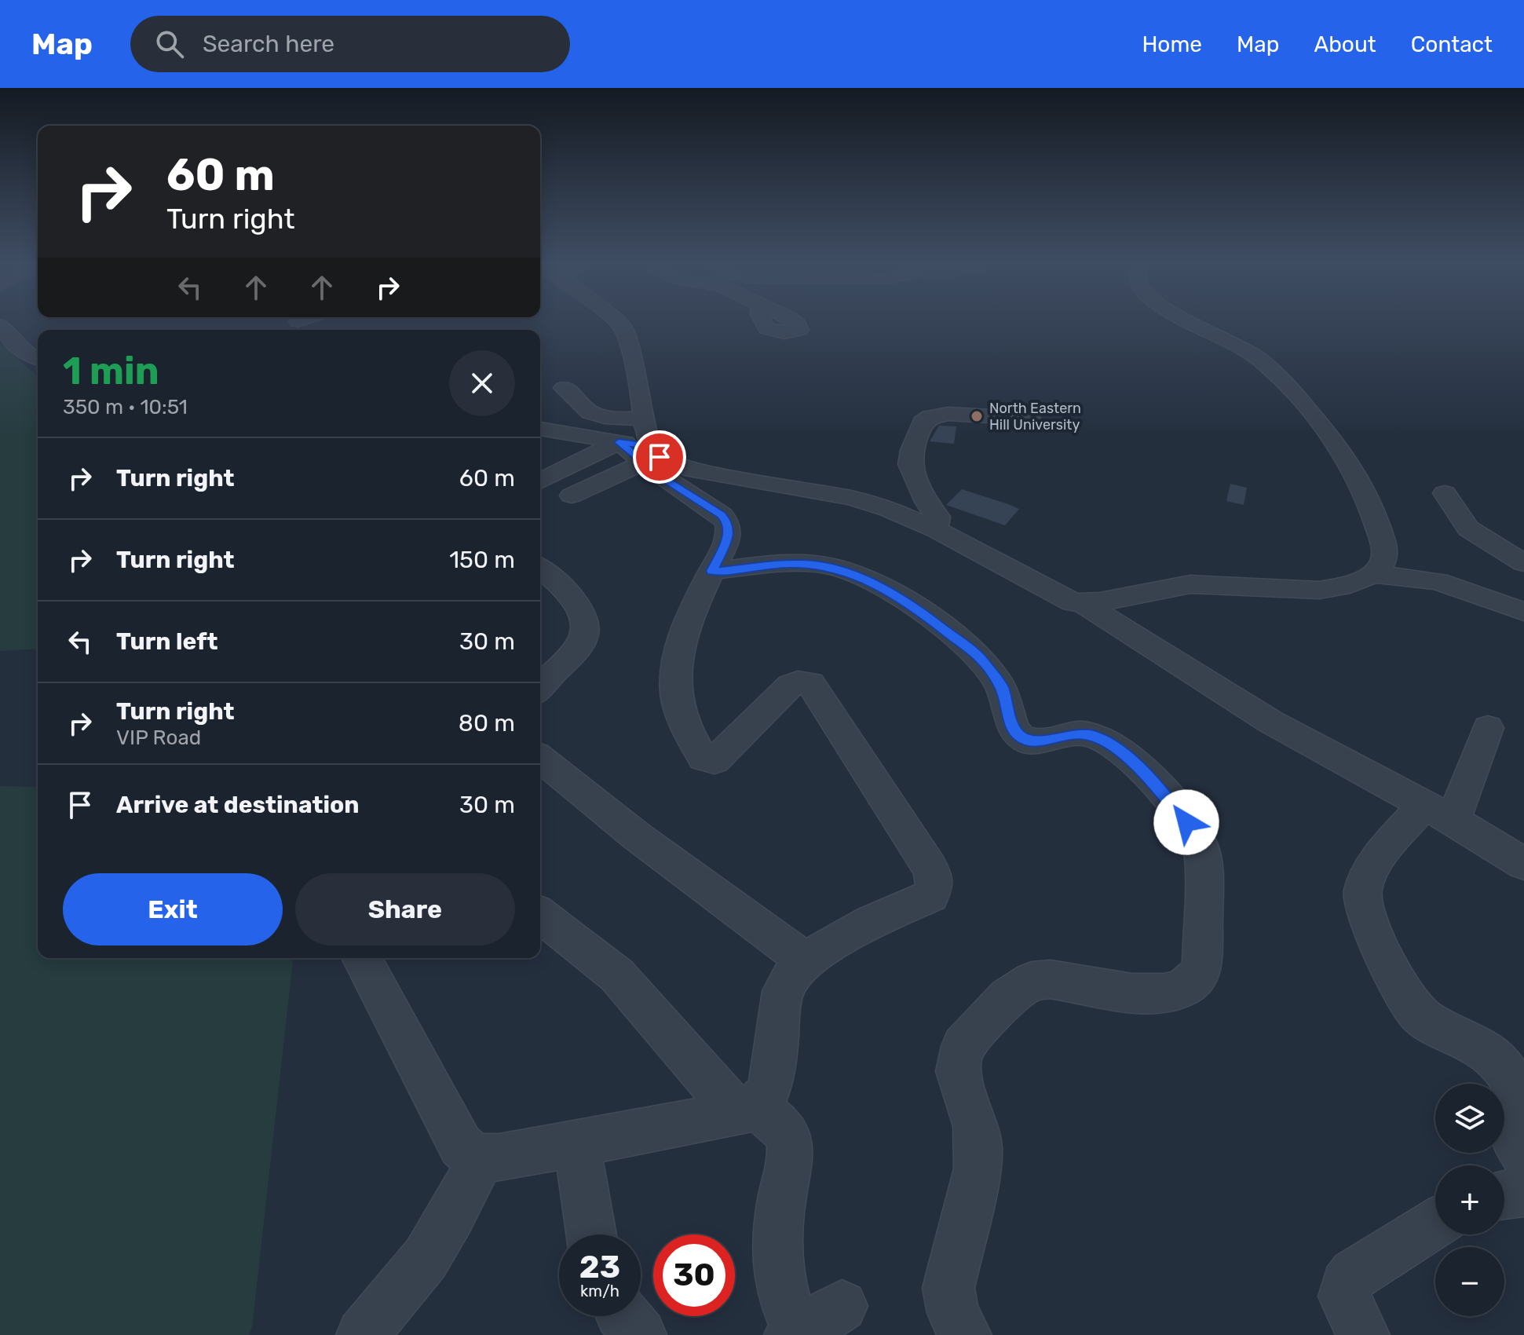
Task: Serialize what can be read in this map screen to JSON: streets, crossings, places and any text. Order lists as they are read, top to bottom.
{
  "places": ["North Eastern Hill University"],
  "page": {
    "header": "Map",
    "search": "Search here",
    "nav": [
      "Home",
      "Map",
      "About",
      "Contact"
    ],
    "turn": ["60 m", "Turn right"],
    "heading": ["1 min", "350 m · 10:51"],
    "list": [
      {
        "name": "Turn right",
        "value": "60 m"
      },
      {
        "name": "Turn right",
        "value": "150 m"
      },
      {
        "name": "Turn left",
        "value": "30 m"
      },
      {
        "name": "Turn right",
        "note": "VIP Road",
        "value": "80 m"
      },
      {
        "name": "Arrive at destination",
        "value": "30 m"
      }
    ],
    "buttons": ["Exit", "Share"],
    "map_buttons": ["+", "−"],
    "speed": "23 km/h",
    "limit": "30"
  }
}
